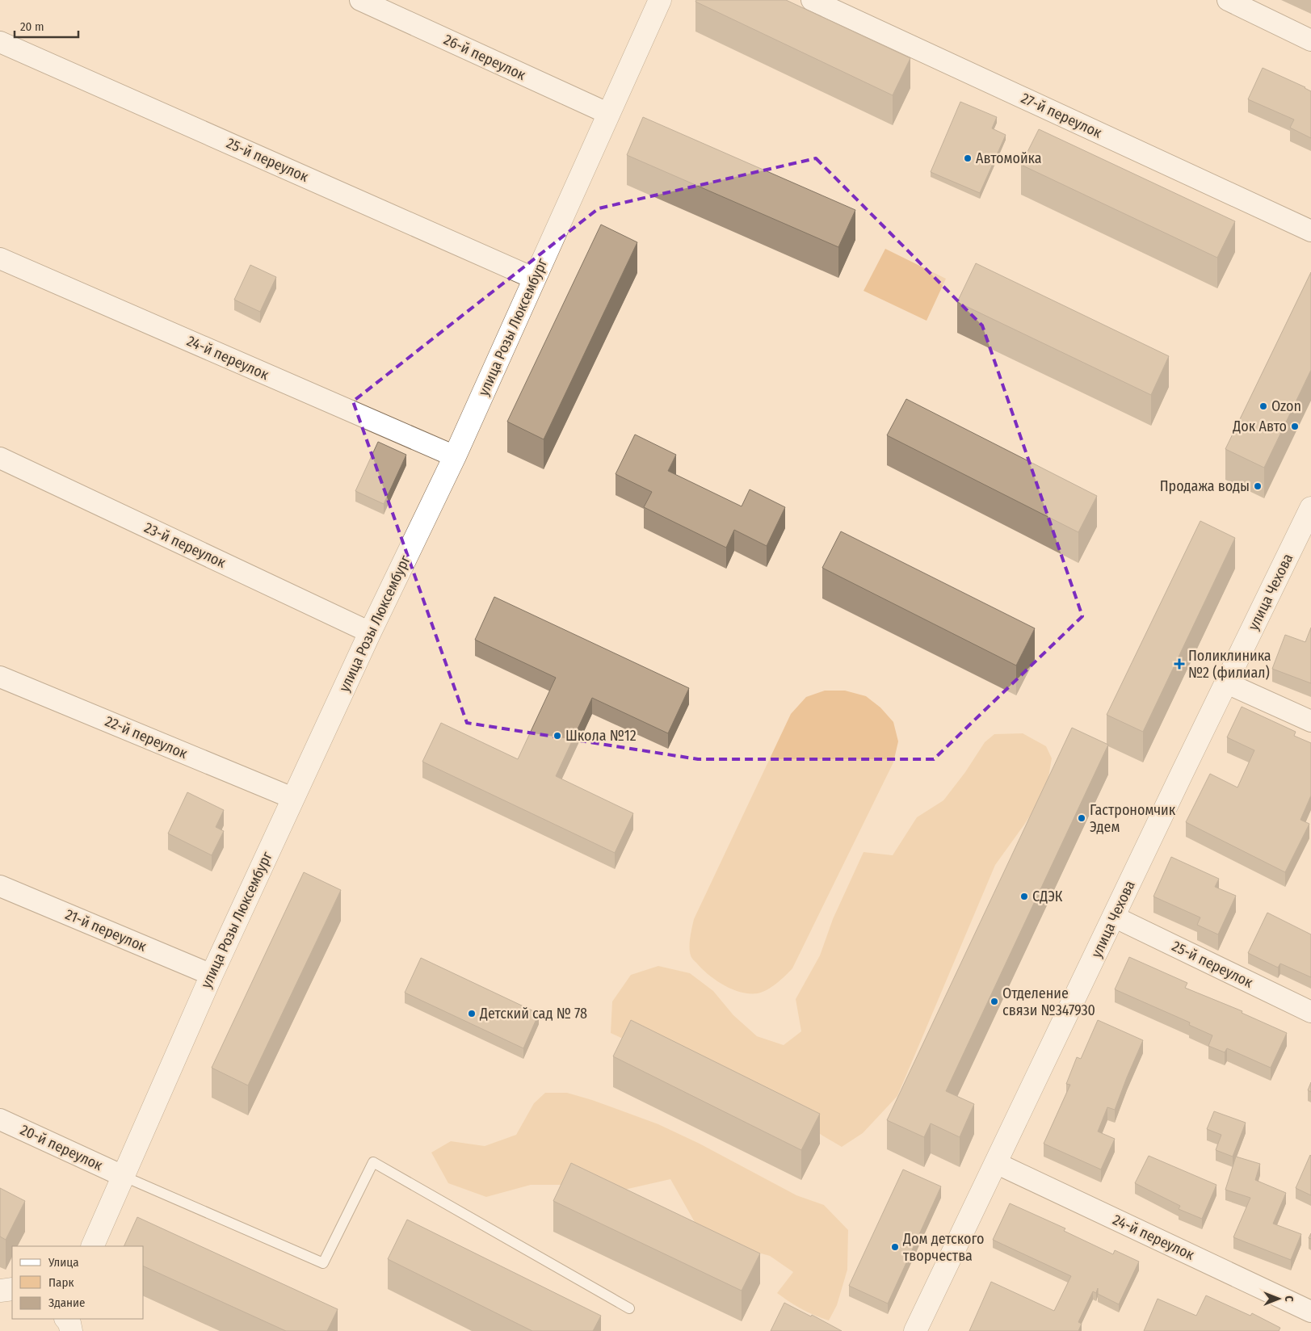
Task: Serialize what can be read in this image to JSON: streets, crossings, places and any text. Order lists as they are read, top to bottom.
{
  "streets": {
    "street": [
      "26-й переулок",
      "27-й переулок",
      "25-й переулок",
      "улица Розы Люксембург",
      "24-й переулок",
      "23-й переулок",
      "улица Чехова",
      "22-й переулок",
      "21-й переулок",
      "20-й переулок"
    ]
  },
  "crossings": [
    ["26-й переулок", "улица Розы Люксембург"],
    ["25-й переулок", "улица Розы Люксембург"],
    ["25-й переулок", "улица Чехова"],
    ["улица Розы Люксембург", "24-й переулок"],
    ["улица Розы Люксембург", "23-й переулок"],
    ["улица Розы Люксембург", "22-й переулок"],
    ["улица Розы Люксембург", "21-й переулок"],
    ["улица Розы Люксембург", "20-й переулок"],
    ["24-й переулок", "улица Чехова"]
  ],
  "places": {
    "other": [
      "Автомойка",
      "Ozon",
      "Док Авто",
      "Продажа воды",
      "Школа №12",
      "Гастрономчик Эдем",
      "СДЭК",
      "Отделение связи №347930",
      "Детский сад № 78",
      "Дом детского творчества"
    ],
    "health": ["Поликлиника №2 (филиал)"]
  },
  "legend": ["Улица", "Парк", "Здание"],
  "scale_bar": "20 m",
  "north": "right"
}
